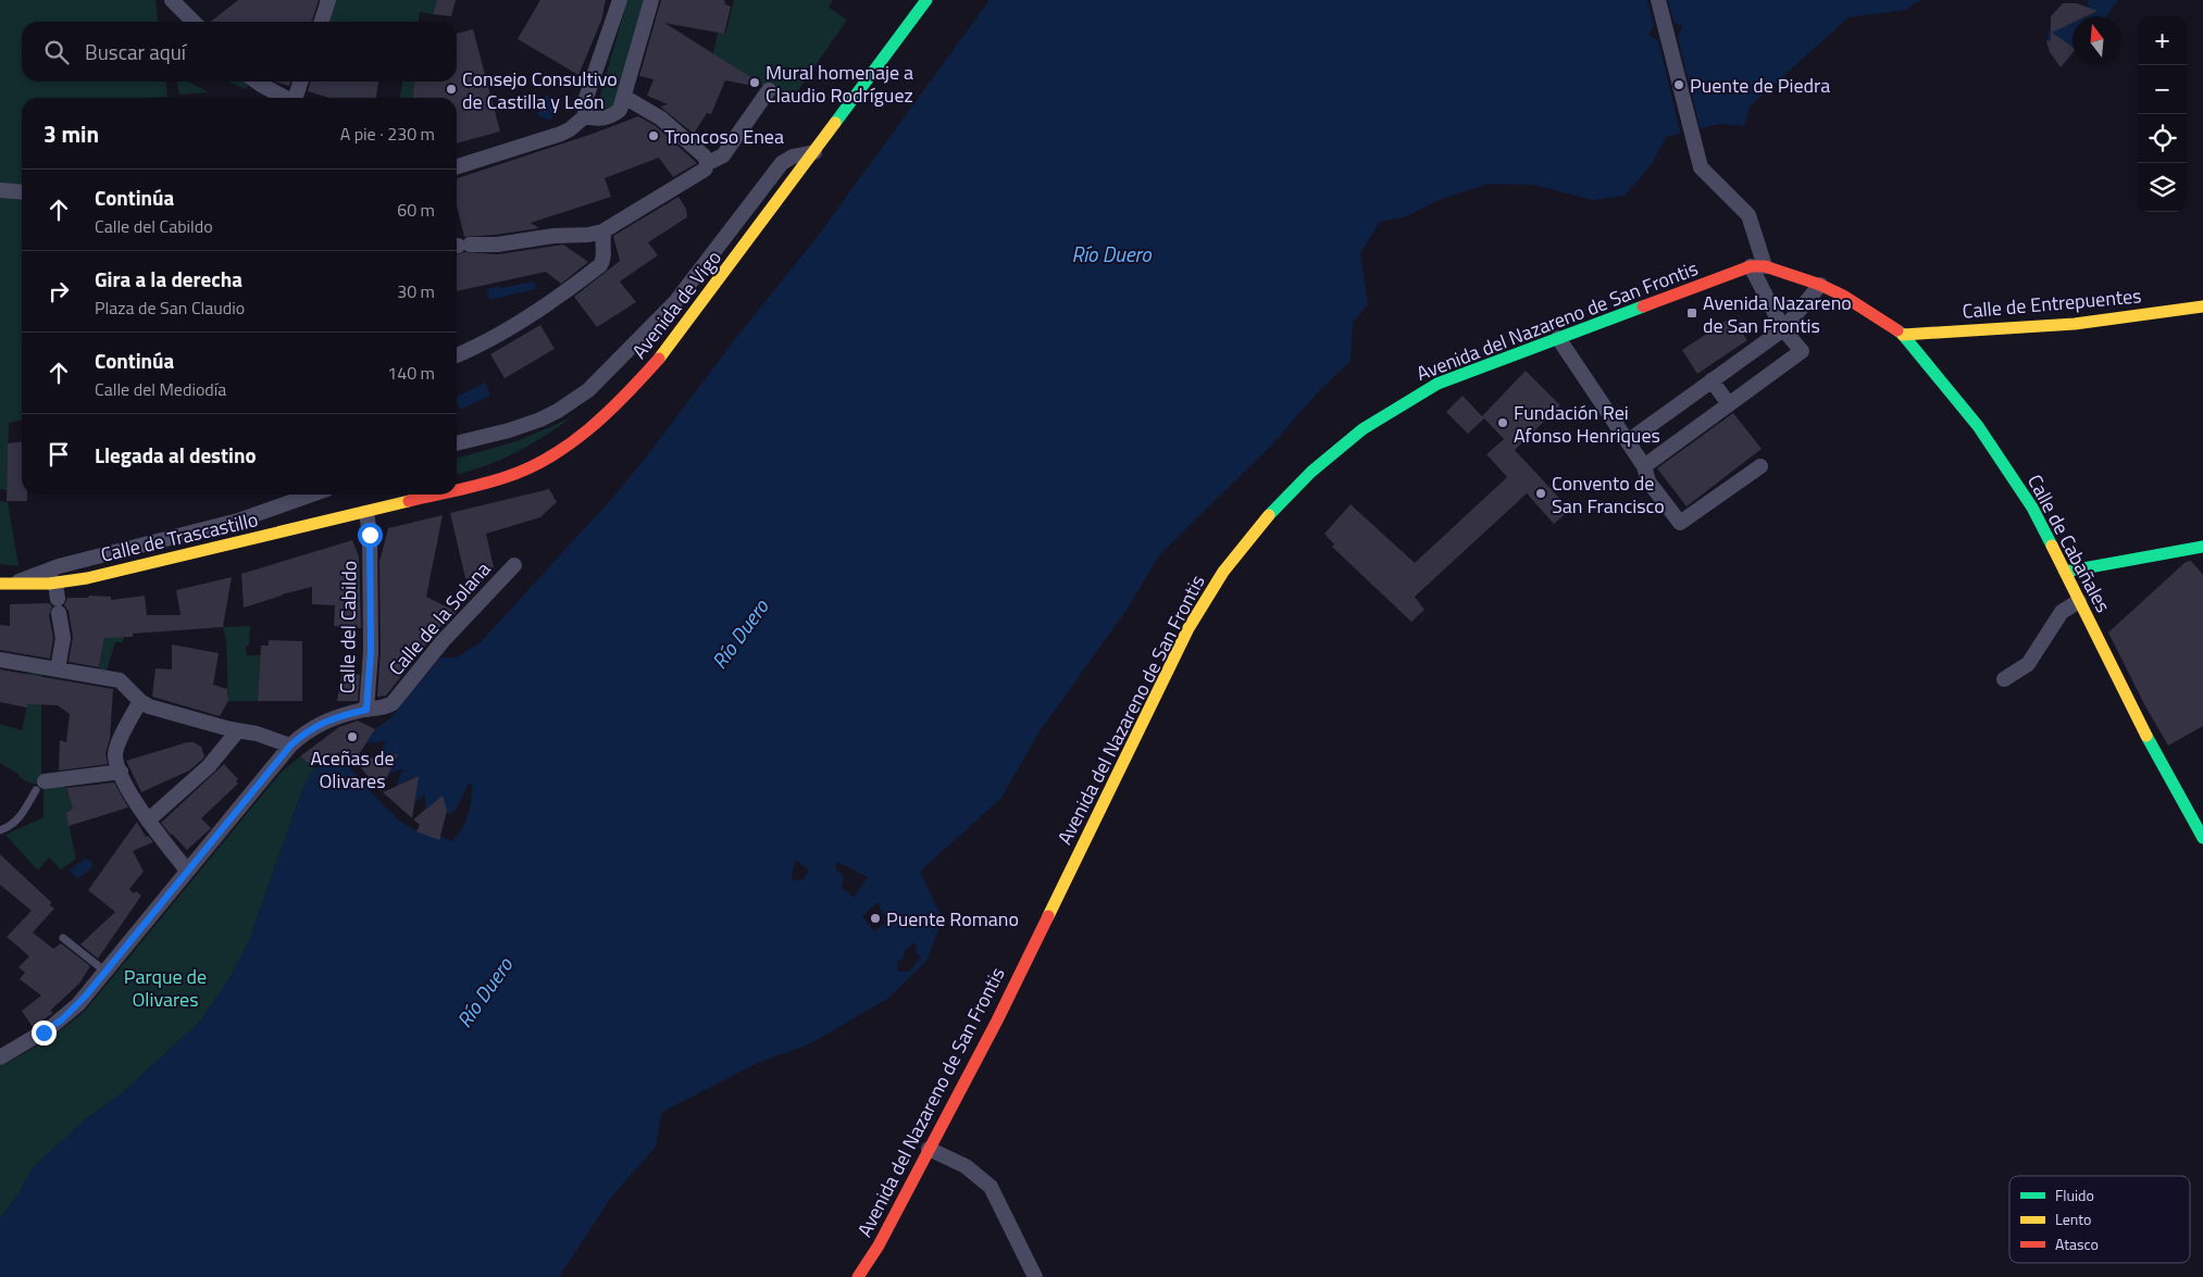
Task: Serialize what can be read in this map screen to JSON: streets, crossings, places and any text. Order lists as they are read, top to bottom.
{
  "streets": {
    "main road": [
      "Calle de Entrepuentes",
      "Avenida de Vigo",
      "Avenida del Nazareno de San Frontis",
      "Calle de Trascastillo",
      "Calle de Cabañales"
    ],
    "street": ["Calle de la Solana", "Calle del Cabildo"]
  },
  "crossings": [
    ["Calle de Entrepuentes", "Calle de Cabañales"],
    ["Avenida de Vigo", "Calle de Trascastillo"],
    ["Avenida de Vigo", "Calle del Cabildo"],
    ["Avenida del Nazareno de San Frontis", "Calle de Cabañales"],
    ["Calle de Trascastillo", "Calle del Cabildo"],
    ["Calle de la Solana", "Calle del Cabildo"]
  ],
  "water": ["Río Duero"],
  "parks": ["Parque de Olivares"],
  "places": {
    "other": [
      "Mural homenaje a Claudio Rodríguez",
      "Puente de Piedra",
      "Consejo Consultivo de Castilla y León",
      "Troncoso Enea",
      "Fundación Rei Afonso Henriques",
      "Convento de San Francisco",
      "Aceñas de Olivares",
      "Puente Romano"
    ],
    "transit": ["Avenida Nazareno de San Frontis"]
  },
  "legend": ["Fluido", "Lento", "Atasco"],
  "north": "top",
  "page": {
    "map_buttons": ["+", "−"],
    "search": "Buscar aquí",
    "heading": ["3 min", "A pie · 230 m"],
    "list": [
      ["Continúa", "Calle del Cabildo", "60 m"],
      ["Gira a la derecha", "Plaza de San Claudio", "30 m"],
      ["Continúa", "Calle del Mediodía", "140 m"],
      "Llegada al destino"
    ]
  }
}
